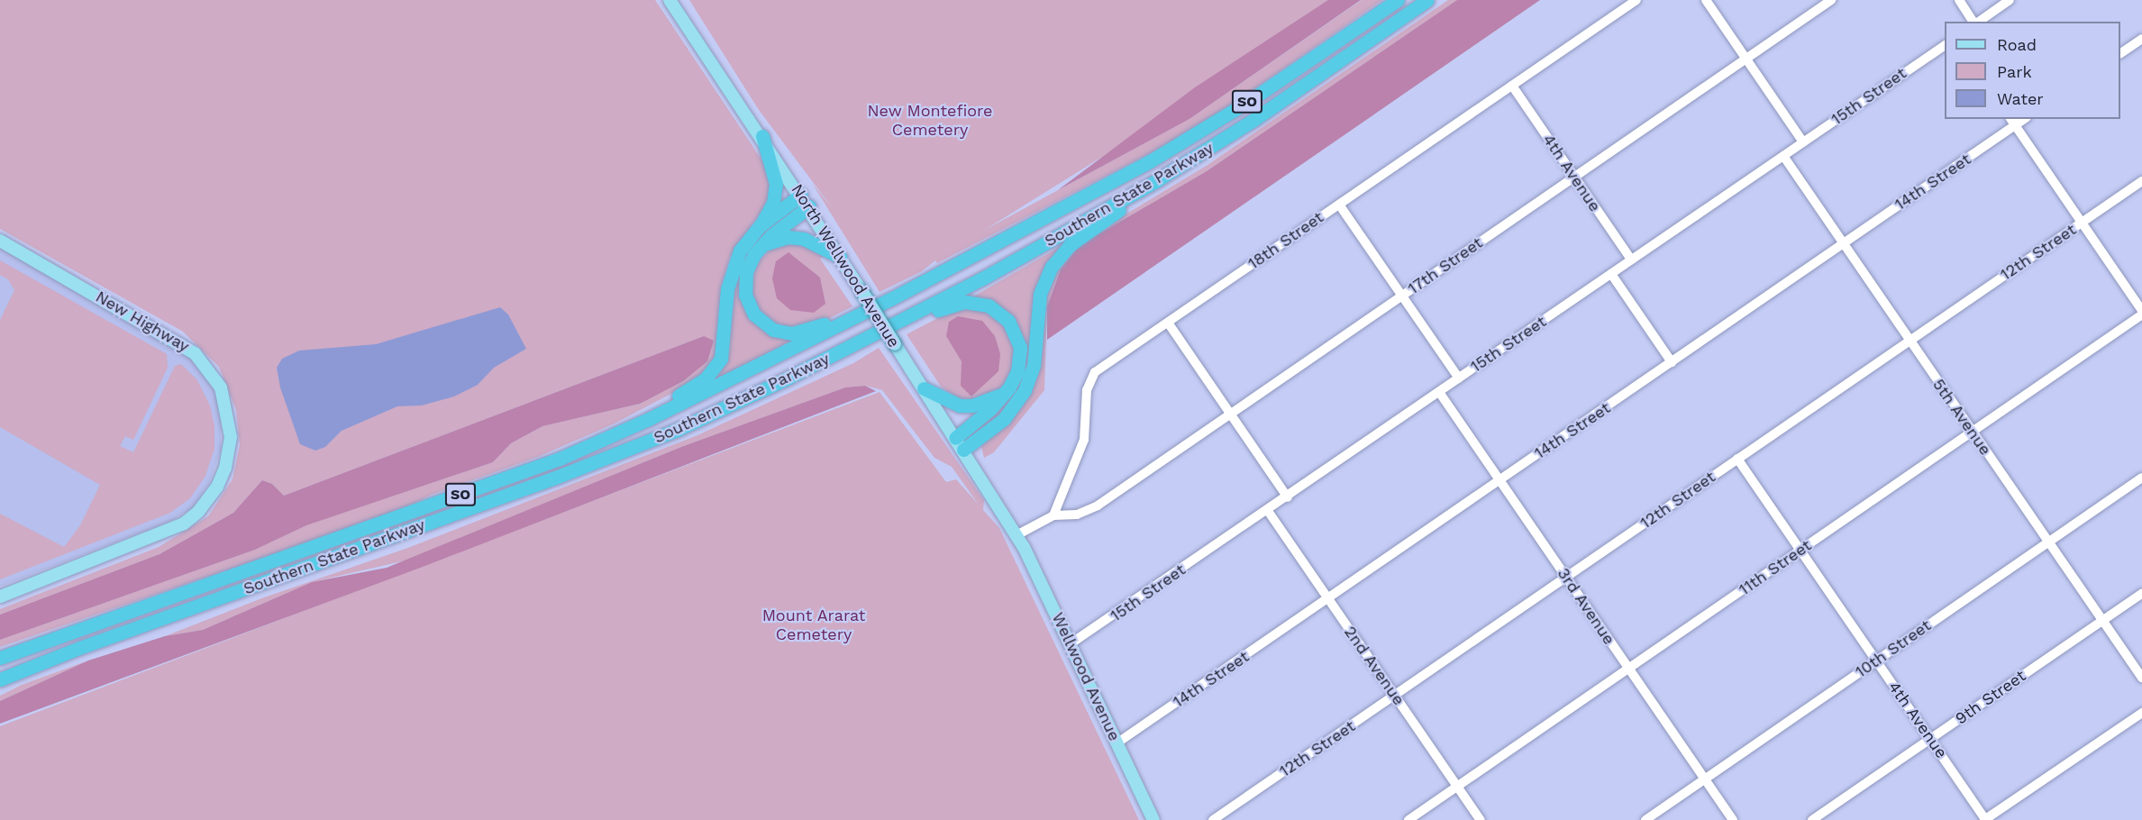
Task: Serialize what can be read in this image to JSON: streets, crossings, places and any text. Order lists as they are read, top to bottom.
{
  "streets": {
    "highway": ["SO", "Southern State Parkway"],
    "main road": ["North Wellwood Avenue", "New Highway", "Wellwood Avenue"],
    "street": [
      "15th Street",
      "4th Avenue",
      "14th Street",
      "18th Street",
      "12th Street",
      "17th Street",
      "5th Avenue",
      "11th Street",
      "3rd Avenue",
      "10th Street",
      "2nd Avenue",
      "9th Street"
    ]
  },
  "crossings": [
    ["15th Street", "4th Avenue"],
    ["15th Street", "5th Avenue"],
    ["15th Street", "3rd Avenue"],
    ["15th Street", "2nd Avenue"],
    ["15th Street", "Wellwood Avenue"],
    ["4th Avenue", "18th Street"],
    ["4th Avenue", "12th Street"],
    ["4th Avenue", "17th Street"],
    ["4th Avenue", "11th Street"],
    ["4th Avenue", "10th Street"],
    ["4th Avenue", "9th Street"],
    ["14th Street", "5th Avenue"],
    ["14th Street", "3rd Avenue"],
    ["14th Street", "2nd Avenue"],
    ["14th Street", "Wellwood Avenue"],
    ["18th Street", "17th Street"],
    ["12th Street", "5th Avenue"],
    ["12th Street", "3rd Avenue"],
    ["12th Street", "2nd Avenue"],
    ["North Wellwood Avenue", "Wellwood Avenue"],
    ["5th Avenue", "11th Street"],
    ["5th Avenue", "10th Street"],
    ["5th Avenue", "9th Street"],
    ["11th Street", "3rd Avenue"],
    ["11th Street", "2nd Avenue"],
    ["3rd Avenue", "10th Street"]
  ],
  "parks": ["New Montefiore Cemetery", "Mount Ararat Cemetery"],
  "legend": ["Road", "Park", "Water"]
}
